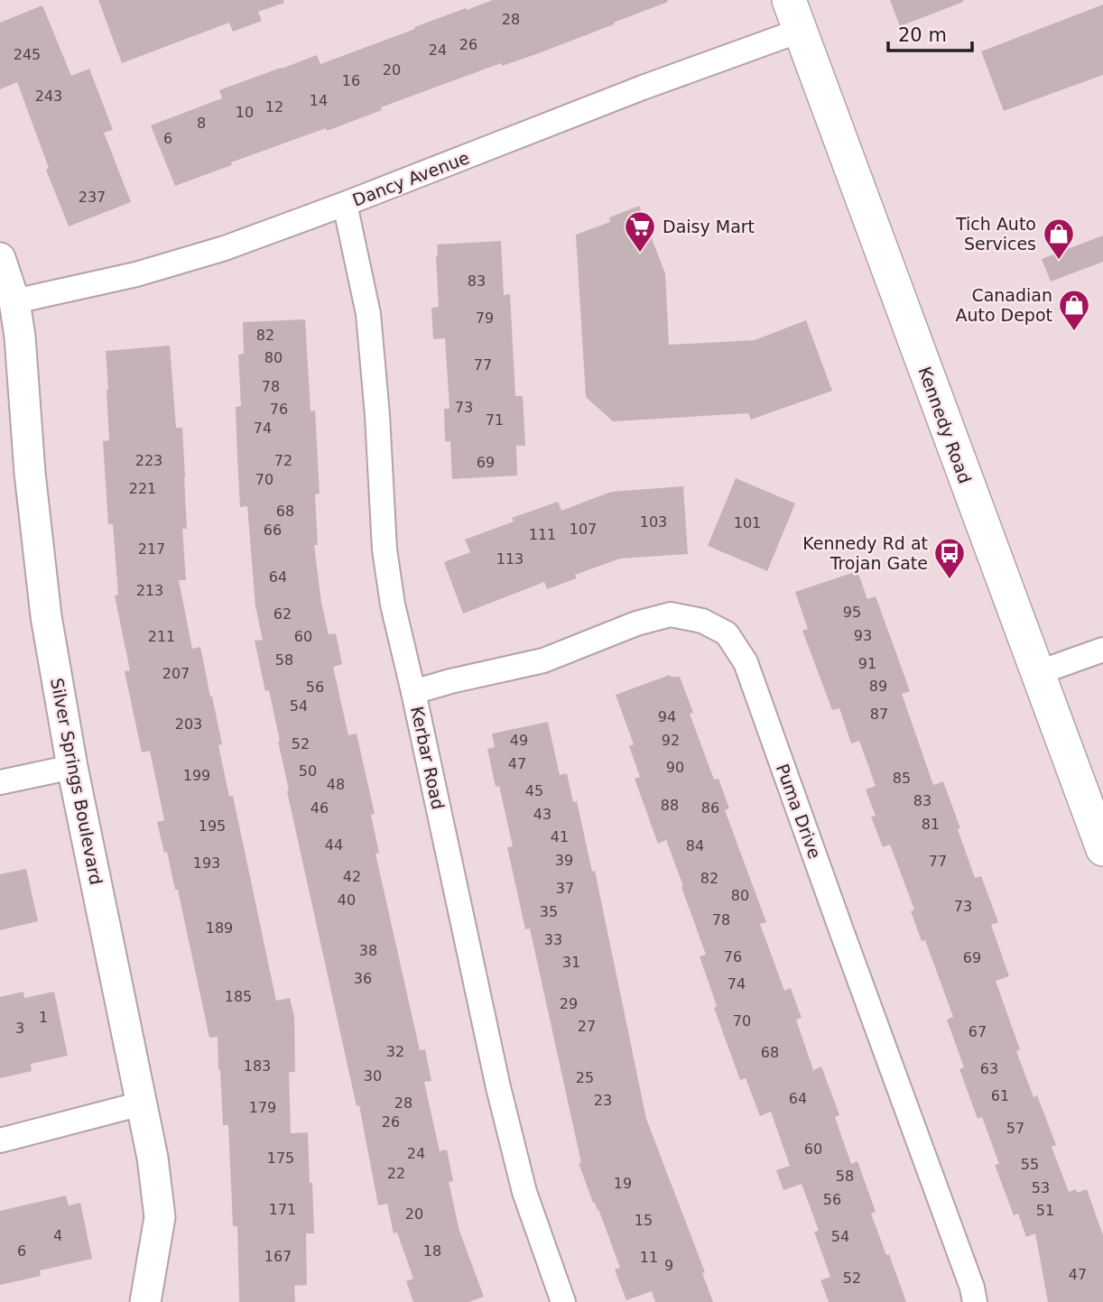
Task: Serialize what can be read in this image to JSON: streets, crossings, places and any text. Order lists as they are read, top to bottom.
{
  "streets": {
    "main road": ["Kennedy Road"],
    "street": [
      "Dancy Avenue",
      "Kerbar Road",
      "Silver Springs Boulevard",
      "Puma Drive"
    ]
  },
  "crossings": [
    ["Dancy Avenue", "Kennedy Road"],
    ["Dancy Avenue", "Kerbar Road"],
    ["Dancy Avenue", "Silver Springs Boulevard"],
    ["Kerbar Road", "Puma Drive"]
  ],
  "places": {
    "supermarket": ["Daisy Mart"],
    "shop": ["Tich Auto Services", "Canadian Auto Depot"],
    "bus stop": ["Kennedy Rd at Trojan Gate"]
  },
  "house_numbers": [
    "28",
    "26",
    "24",
    "245",
    "20",
    "16",
    "243",
    "14",
    "12",
    "10",
    "8",
    "6",
    "237",
    "83",
    "79",
    "82",
    "80",
    "77",
    "78",
    "73",
    "76",
    "71",
    "74",
    "223",
    "72",
    "69",
    "70",
    "221",
    "68",
    "103",
    "101",
    "107",
    "66",
    "111",
    "217",
    "113",
    "64",
    "213",
    "95",
    "62",
    "93",
    "211",
    "60",
    "58",
    "91",
    "207",
    "89",
    "56",
    "54",
    "87",
    "94",
    "203",
    "49",
    "92",
    "52",
    "47",
    "90",
    "50",
    "199",
    "85",
    "48",
    "45",
    "83",
    "88",
    "46",
    "86",
    "43",
    "81",
    "195",
    "41",
    "44",
    "84",
    "39",
    "77",
    "193",
    "42",
    "82",
    "37",
    "80",
    "40",
    "73",
    "35",
    "78",
    "189",
    "33",
    "38",
    "76",
    "69",
    "31",
    "36",
    "74",
    "185",
    "29",
    "1",
    "70",
    "27",
    "3",
    "67",
    "32",
    "68",
    "183",
    "63",
    "30",
    "25",
    "61",
    "64",
    "23",
    "28",
    "179",
    "26",
    "57",
    "60",
    "24",
    "175",
    "55",
    "22",
    "58",
    "19",
    "53",
    "56",
    "171",
    "51",
    "20",
    "15",
    "4",
    "54",
    "6",
    "18",
    "167",
    "11",
    "9",
    "47",
    "52"
  ],
  "scale_bar": "20 m"
}
